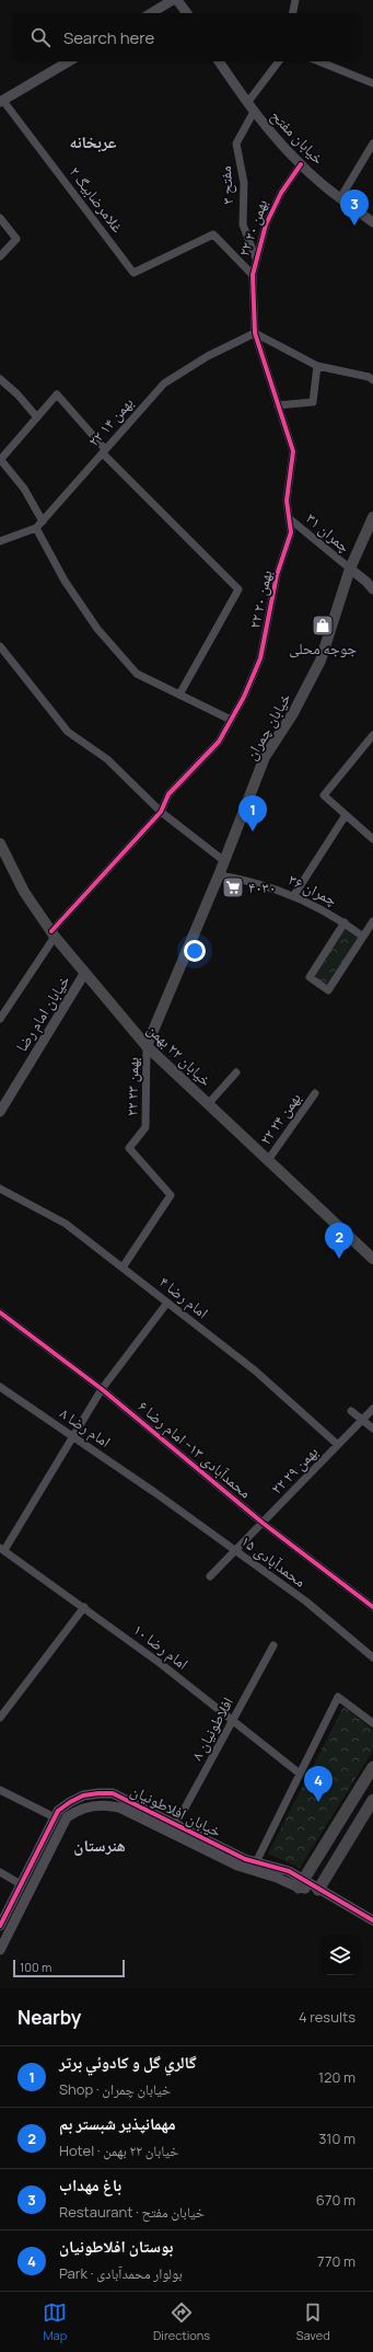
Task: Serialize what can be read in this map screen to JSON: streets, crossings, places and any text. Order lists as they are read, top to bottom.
{
  "streets": {
    "main road": ["خیابان چمران", "خیابان ۲۲ بهمن"],
    "street": [
      "خیابان مفتح",
      "مفتح ۳",
      "غلامرضابیگ ۲",
      "۲۲ بهمن ۲۰",
      "۲۲ بهمن ۱۴",
      "چمران ۳۱",
      "چمران ۳۶",
      "خیابان امام رضا",
      "۲۲ بهمن ۲۳",
      "۲۲ بهمن ۲۴",
      "امام رضا ۴",
      "امام رضا ۸",
      "محمدآبادی ۱۳- امام رضا ۶",
      "۲۲ بهمن ۲۹",
      "محمدآبادی ۱۵",
      "امام رضا ۱۰",
      "افلاطونیان ۸",
      "خیابان افلاطونیان"
    ]
  },
  "crossings": [
    ["خیابان مفتح", "مفتح ۳"],
    ["خیابان مفتح", "۲۲ بهمن ۲۰"],
    ["مفتح ۳", "۲۲ بهمن ۲۰"],
    ["غلامرضابیگ ۲", "۲۲ بهمن ۲۰"],
    ["۲۲ بهمن ۲۰", "۲۲ بهمن ۱۴"],
    ["۲۲ بهمن ۲۰", "چمران ۳۱"],
    ["۲۲ بهمن ۲۰", "خیابان ۲۲ بهمن"],
    ["چمران ۳۱", "خیابان چمران"],
    ["خیابان چمران", "چمران ۳۶"],
    ["خیابان چمران", "خیابان ۲۲ بهمن"],
    ["خیابان چمران", "۲۲ بهمن ۲۳"],
    ["خیابان امام رضا", "خیابان ۲۲ بهمن"],
    ["خیابان ۲۲ بهمن", "۲۲ بهمن ۲۳"],
    ["خیابان ۲۲ بهمن", "۲۲ بهمن ۲۴"],
    ["۲۲ بهمن ۲۳", "امام رضا ۴"],
    ["امام رضا ۴", "۲۲ بهمن ۲۹"],
    ["امام رضا ۸", "محمدآبادی ۱۵"],
    ["محمدآبادی ۱۳- امام رضا ۶", "۲۲ بهمن ۲۹"],
    ["۲۲ بهمن ۲۹", "محمدآبادی ۱۵"],
    ["امام رضا ۱۰", "افلاطونیان ۸"],
    ["افلاطونیان ۸", "خیابان افلاطونیان"]
  ],
  "districts": ["عربخانه", "هنرستان"],
  "places": {
    "shop": ["جوجه محلی"],
    "supermarket": ["۴۰۳۰"]
  },
  "scale_bar": "100 m",
  "page": {
    "search": "Search here",
    "pins": [
      "3",
      "1",
      "2",
      "4"
    ],
    "scale": "100 m",
    "heading": ["Nearby", "4 results"],
    "list": [
      {
        "mark": "1",
        "name": "گالري گل و كادوئي برتر",
        "note": "Shop · خیابان چمران",
        "value": "120 m"
      },
      {
        "mark": "2",
        "name": "مهمانپذیر شبستر بم",
        "note": "Hotel · خیابان ۲۲ بهمن",
        "value": "310 m"
      },
      {
        "mark": "3",
        "name": "باغ مهداب",
        "note": "Restaurant · خیابان مفتح",
        "value": "670 m"
      },
      {
        "mark": "4",
        "name": "بوستان افلاطونیان",
        "note": "Park · بولوار محمدآبادی",
        "value": "770 m"
      }
    ],
    "nav": ["Map", "Directions", "Saved"]
  }
}
